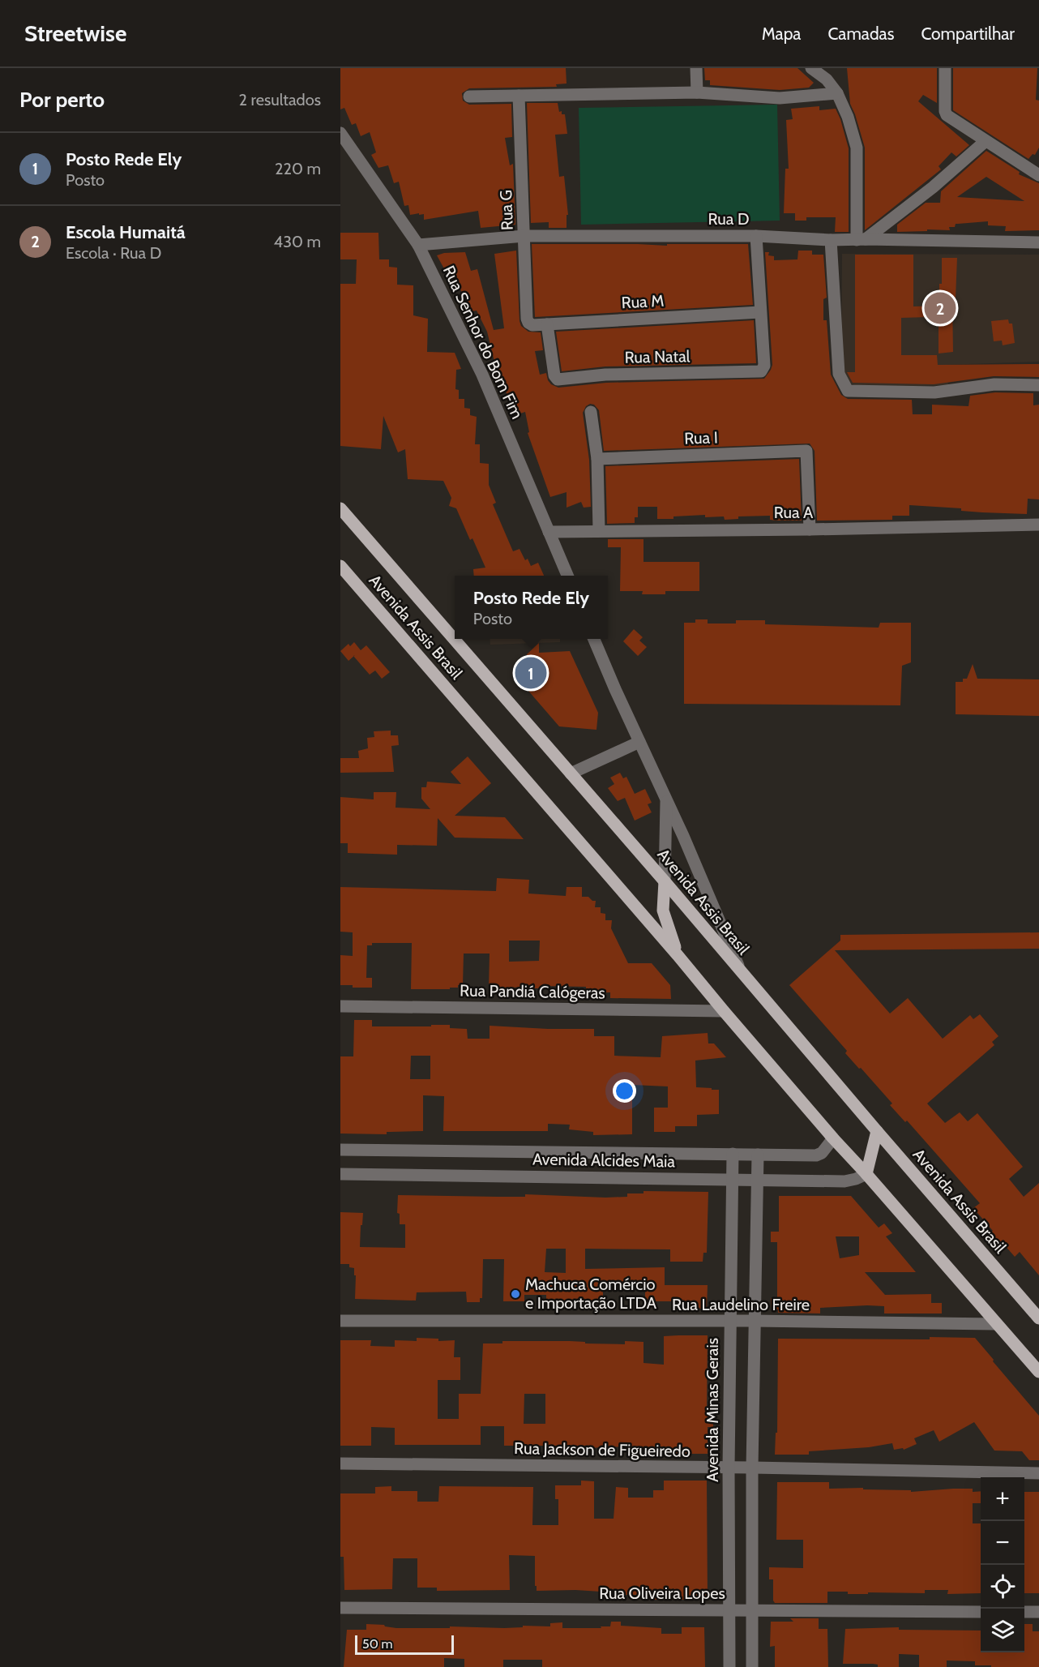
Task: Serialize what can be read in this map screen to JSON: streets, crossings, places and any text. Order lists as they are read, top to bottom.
{
  "streets": {
    "main road": ["Avenida Assis Brasil"],
    "street": [
      "Rua G",
      "Rua D",
      "Rua M",
      "Rua Senhor do Bom Fim",
      "Rua Natal",
      "Rua I",
      "Rua A",
      "Rua Pandiá Calógeras",
      "Avenida Alcides Maia",
      "Rua Laudelino Freire",
      "Avenida Minas Gerais",
      "Rua Jackson de Figueiredo",
      "Rua Oliveira Lopes"
    ]
  },
  "crossings": [
    ["Rua G", "Rua D"],
    ["Rua G", "Rua M"],
    ["Rua D", "Rua Senhor do Bom Fim"],
    ["Rua M", "Rua Natal"],
    ["Rua Senhor do Bom Fim", "Rua A"],
    ["Rua I", "Rua A"],
    ["Avenida Assis Brasil", "Rua Pandiá Calógeras"],
    ["Avenida Assis Brasil", "Avenida Alcides Maia"],
    ["Avenida Assis Brasil", "Rua Laudelino Freire"],
    ["Avenida Alcides Maia", "Avenida Minas Gerais"],
    ["Rua Laudelino Freire", "Avenida Minas Gerais"],
    ["Avenida Minas Gerais", "Rua Jackson de Figueiredo"],
    ["Avenida Minas Gerais", "Rua Oliveira Lopes"]
  ],
  "places": ["Machuca Comércio e Importação LTDA"],
  "scale_bar": "50 m",
  "page": {
    "header": "Streetwise",
    "nav": ["Mapa", "Camadas", "Compartilhar"],
    "heading": ["Por perto", "2 resultados"],
    "list": [
      {
        "mark": "1",
        "name": "Posto Rede Ely",
        "note": "Posto",
        "value": "220 m"
      },
      {
        "mark": "2",
        "name": "Escola Humaitá",
        "note": "Escola · Rua D",
        "value": "430 m"
      }
    ],
    "pins": ["2", "1"],
    "popup": ["Posto Rede Ely", "Posto"],
    "map_buttons": ["+", "−"],
    "scale": "50 m"
  }
}
